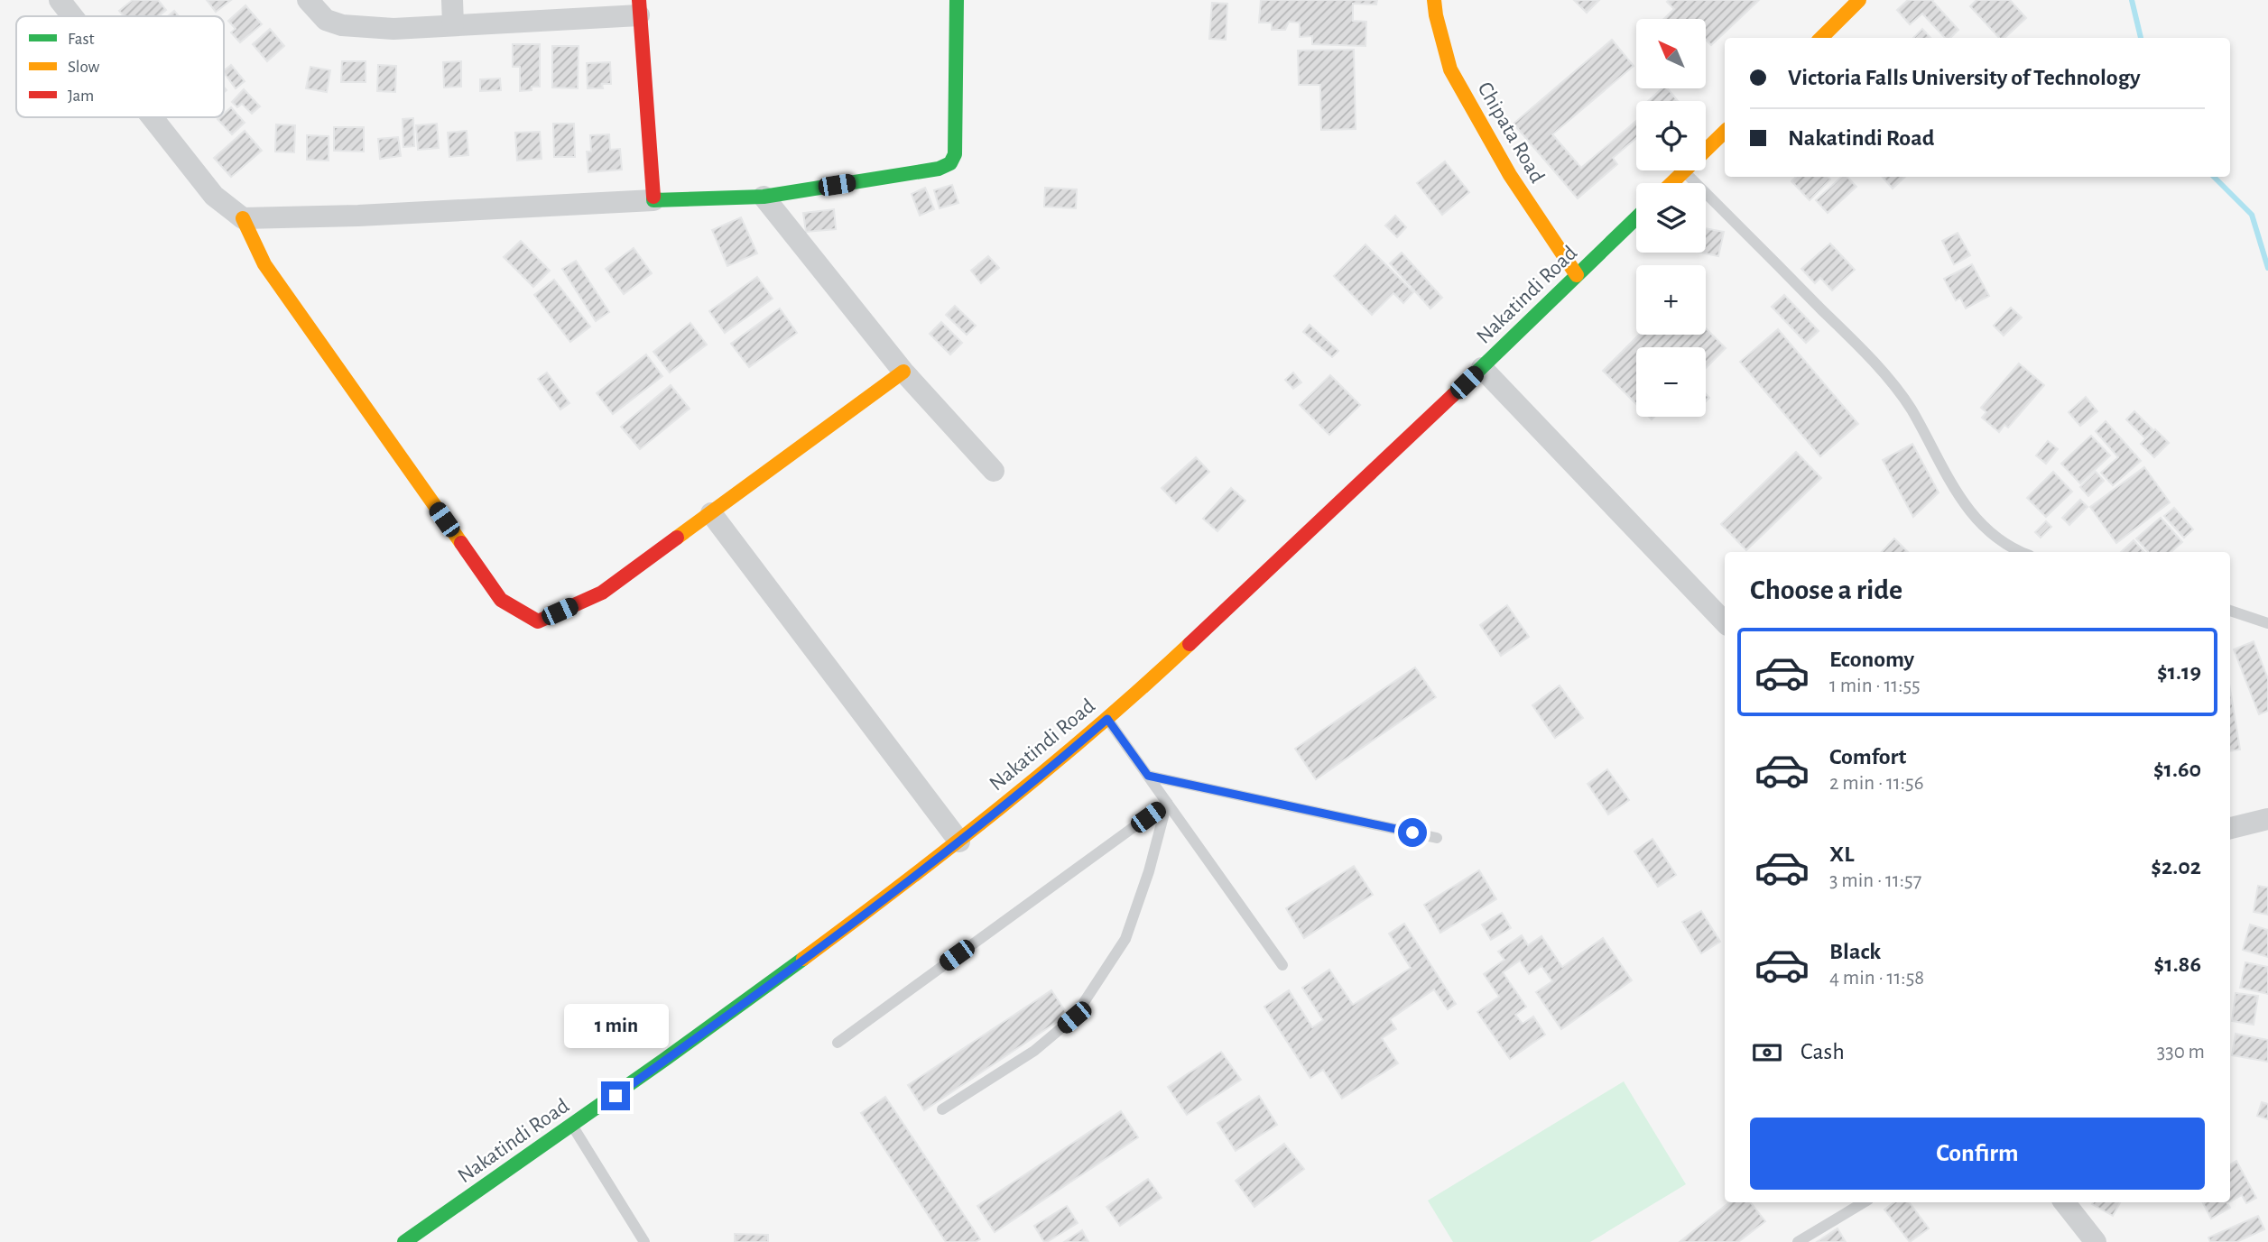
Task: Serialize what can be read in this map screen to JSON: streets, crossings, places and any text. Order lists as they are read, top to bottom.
{
  "streets": {
    "main road": ["Chipata Road", "Nakatindi Road"]
  },
  "crossings": [
    ["Chipata Road", "Nakatindi Road"]
  ],
  "legend": ["Fast", "Slow", "Jam"],
  "north": "top left",
  "page": {
    "map_buttons": ["+", "−"],
    "banner": ["Victoria Falls University of Technology", "Nakatindi Road"],
    "heading": "Choose a ride",
    "list": [
      {
        "name": "Economy",
        "note": "1 min · 11:55",
        "value": "$1.19"
      },
      {
        "name": "Comfort",
        "note": "2 min · 11:56",
        "value": "$1.60"
      },
      {
        "name": "XL",
        "note": "3 min · 11:57",
        "value": "$2.02"
      },
      {
        "name": "Black",
        "note": "4 min · 11:58",
        "value": "$1.86"
      }
    ],
    "bubble": "1 min",
    "pay": ["Cash", "330 m"],
    "buttons": "Confirm"
  }
}
